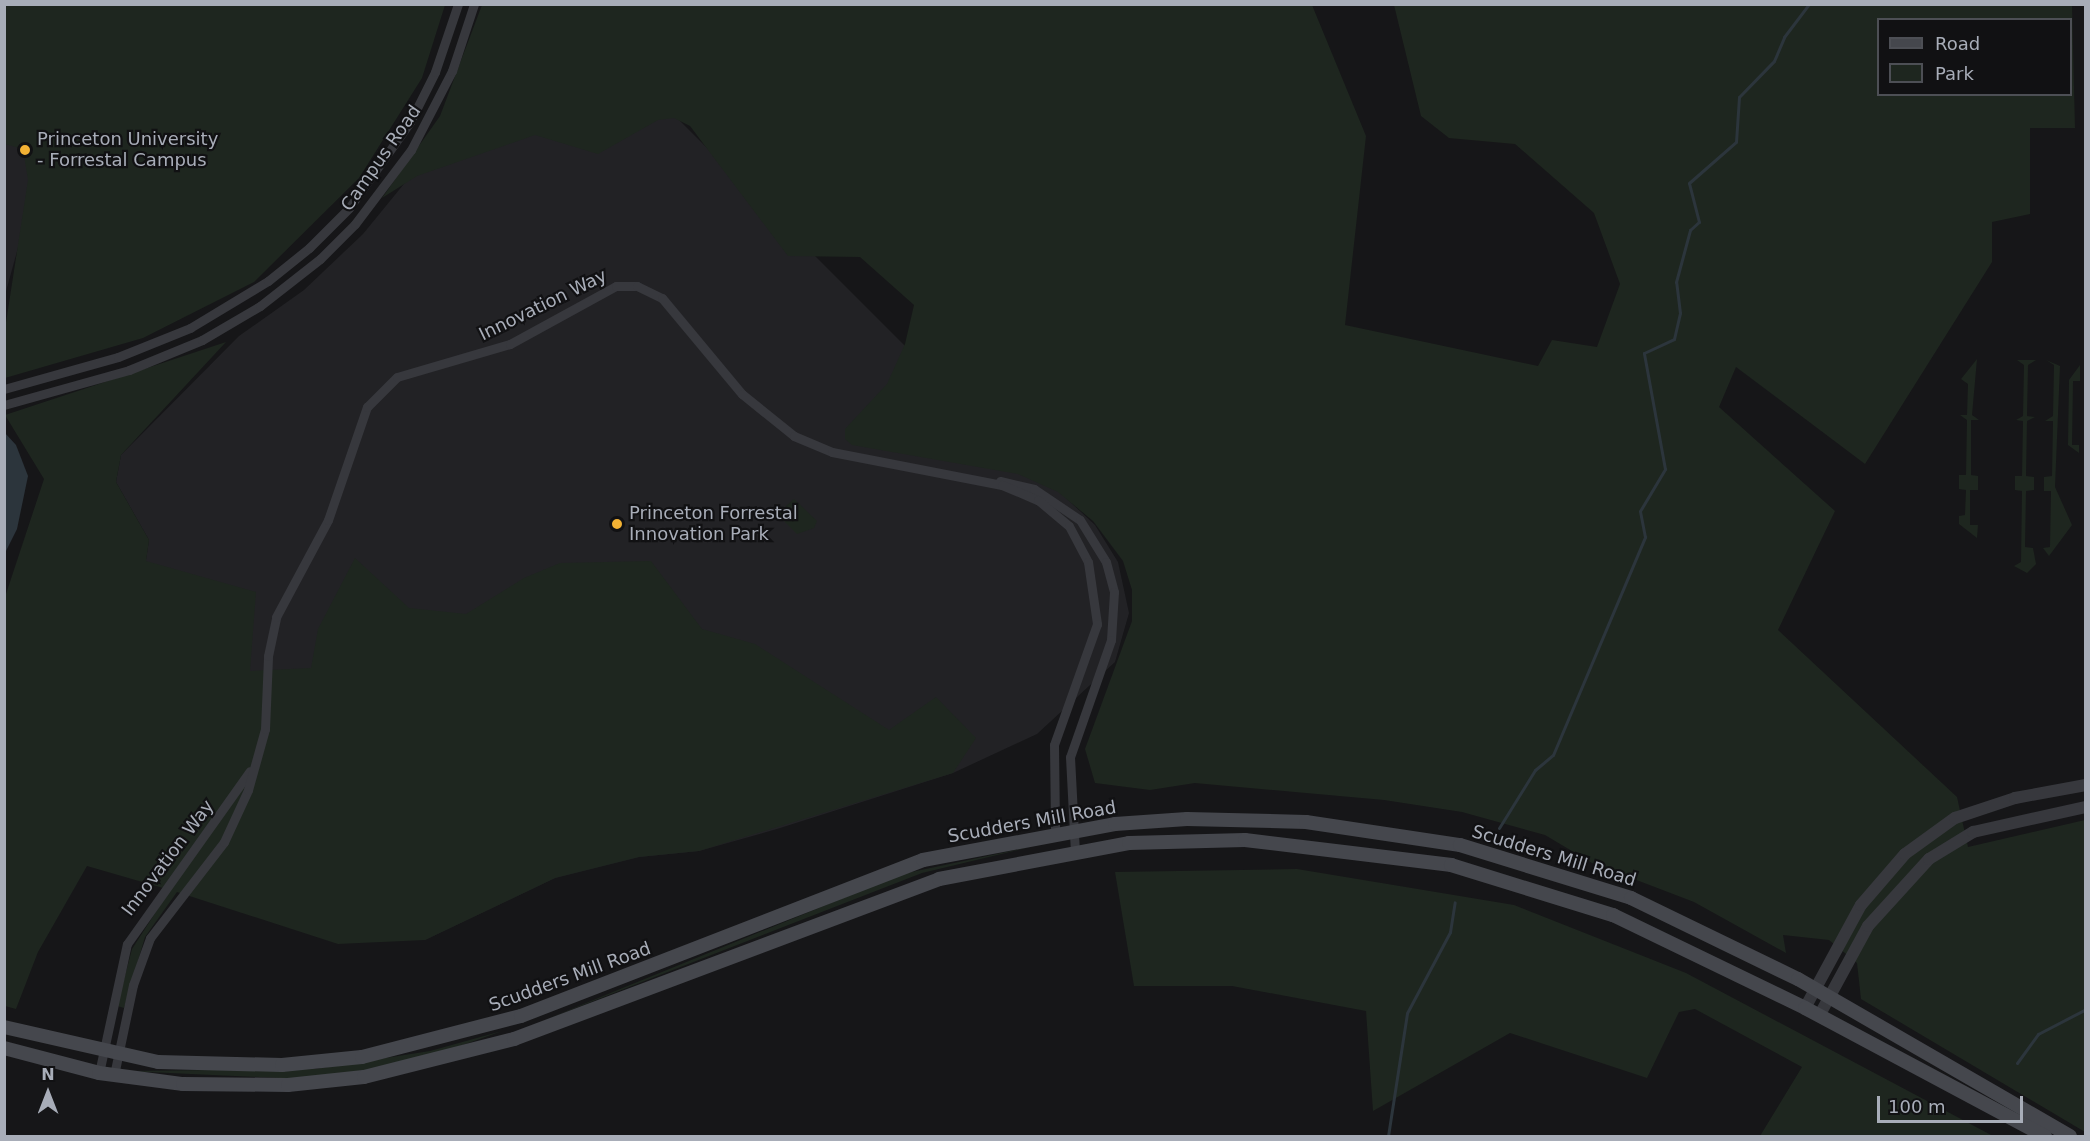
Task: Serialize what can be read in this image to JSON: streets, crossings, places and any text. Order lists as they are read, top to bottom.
{
  "streets": {
    "main road": ["Scudders Mill Road"],
    "street": ["Campus Road", "Innovation Way"]
  },
  "crossings": [
    ["Innovation Way", "Scudders Mill Road"]
  ],
  "places": ["Princeton University - Forrestal Campus", "Princeton Forrestal Innovation Park"],
  "legend": ["Road", "Park"],
  "scale_bar": "100 m",
  "north": "top"
}
